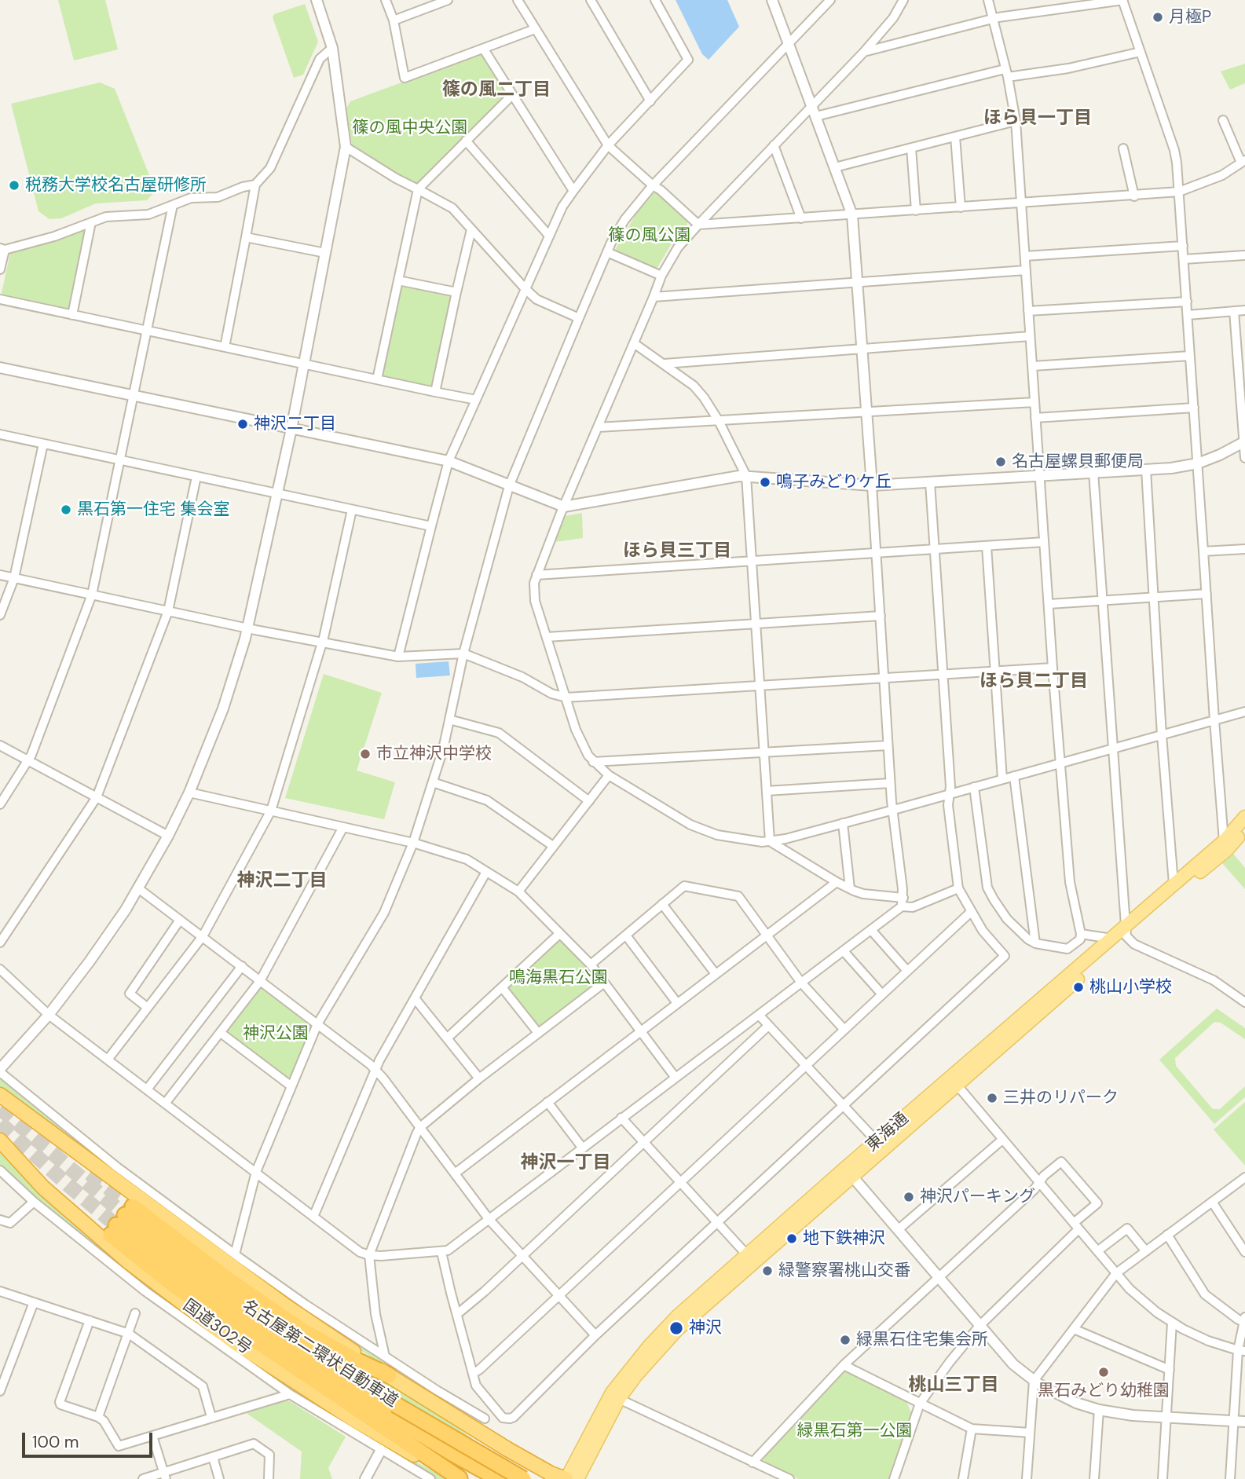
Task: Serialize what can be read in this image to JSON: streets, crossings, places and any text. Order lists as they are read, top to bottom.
{
  "streets": {
    "highway": ["国道302号", "名古屋第二環状自動車道"],
    "main road": ["東海通"]
  },
  "districts": [
    "篠の風二丁目",
    "ほら貝一丁目",
    "ほら貝三丁目",
    "ほら貝二丁目",
    "神沢二丁目",
    "神沢一丁目",
    "桃山三丁目"
  ],
  "parks": [
    "篠の風中央公園",
    "篠の風公園",
    "鳴海黒石公園",
    "神沢公園",
    "緑黒石第一公園"
  ],
  "places": [
    "月極P",
    "税務大学校名古屋研修所",
    "神沢二丁目",
    "名古屋螺貝郵便局",
    "鳴子みどりケ丘",
    "黒石第一住宅 集会室",
    "市立神沢中学校",
    "桃山小学校",
    "三井のリパーク",
    "神沢パーキング",
    "地下鉄神沢",
    "緑警察署桃山交番",
    "神沢",
    "緑黒石住宅集会所",
    "黒石みどり幼稚園"
  ],
  "scale_bar": "100 m"
}
